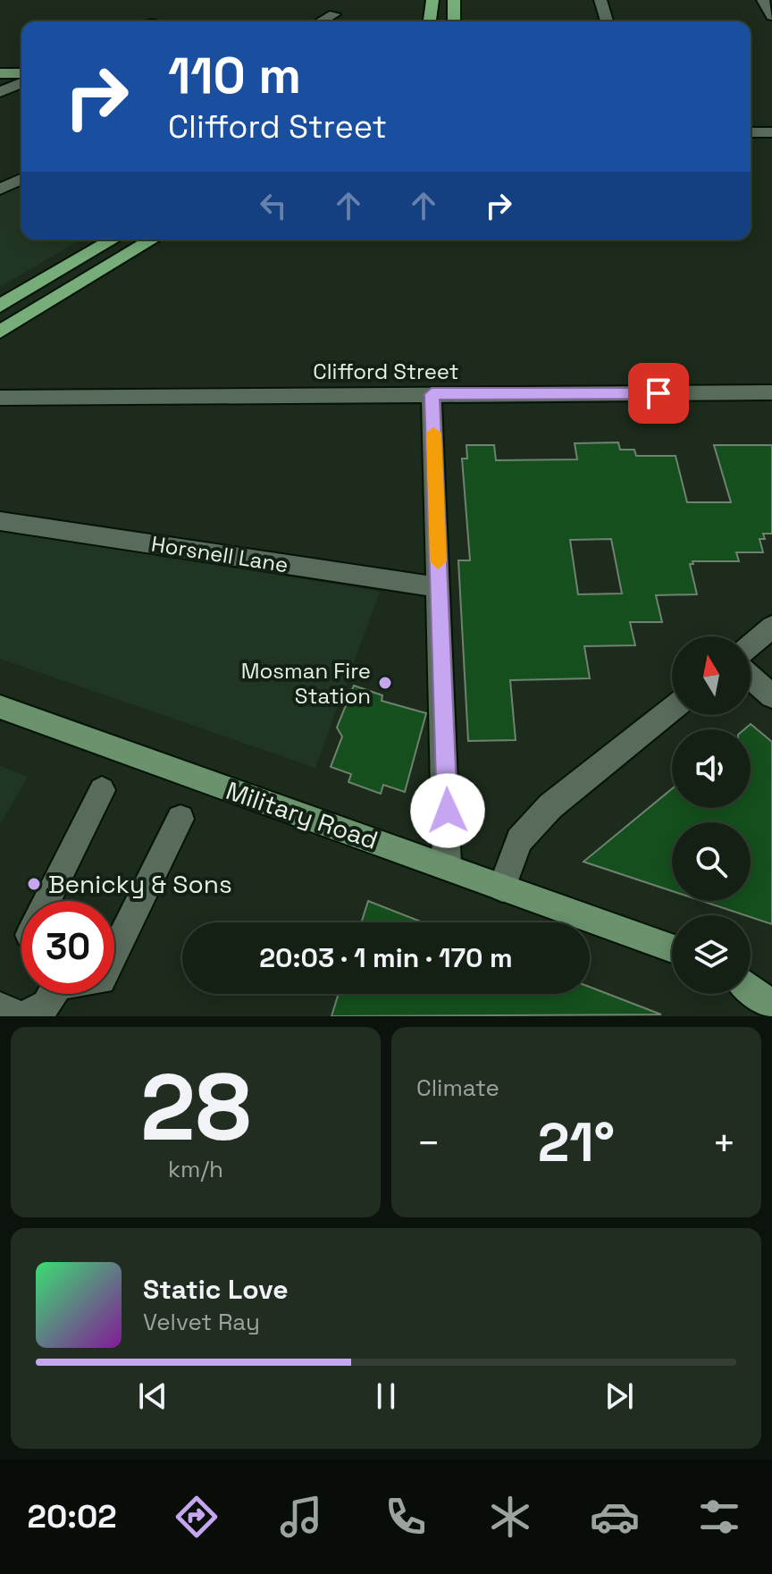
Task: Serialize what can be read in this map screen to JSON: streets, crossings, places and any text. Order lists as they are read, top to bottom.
{
  "streets": {
    "main road": ["Military Road"],
    "street": ["Clifford Street", "Horsnell Lane"]
  },
  "places": ["Mosman Fire Station", "Benicky & Sons"],
  "north": "top",
  "page": {
    "turn": ["110 m", "Clifford Street"],
    "limit": "30",
    "trip": "20:03 · 1 min · 170 m",
    "tile": [
      ["28", "km/h"],
      "Climate"
    ],
    "heat": ["−", "21°", "+"],
    "song": ["Static Love", "Velvet Ray"],
    "tabs": "20:02"
  }
}
